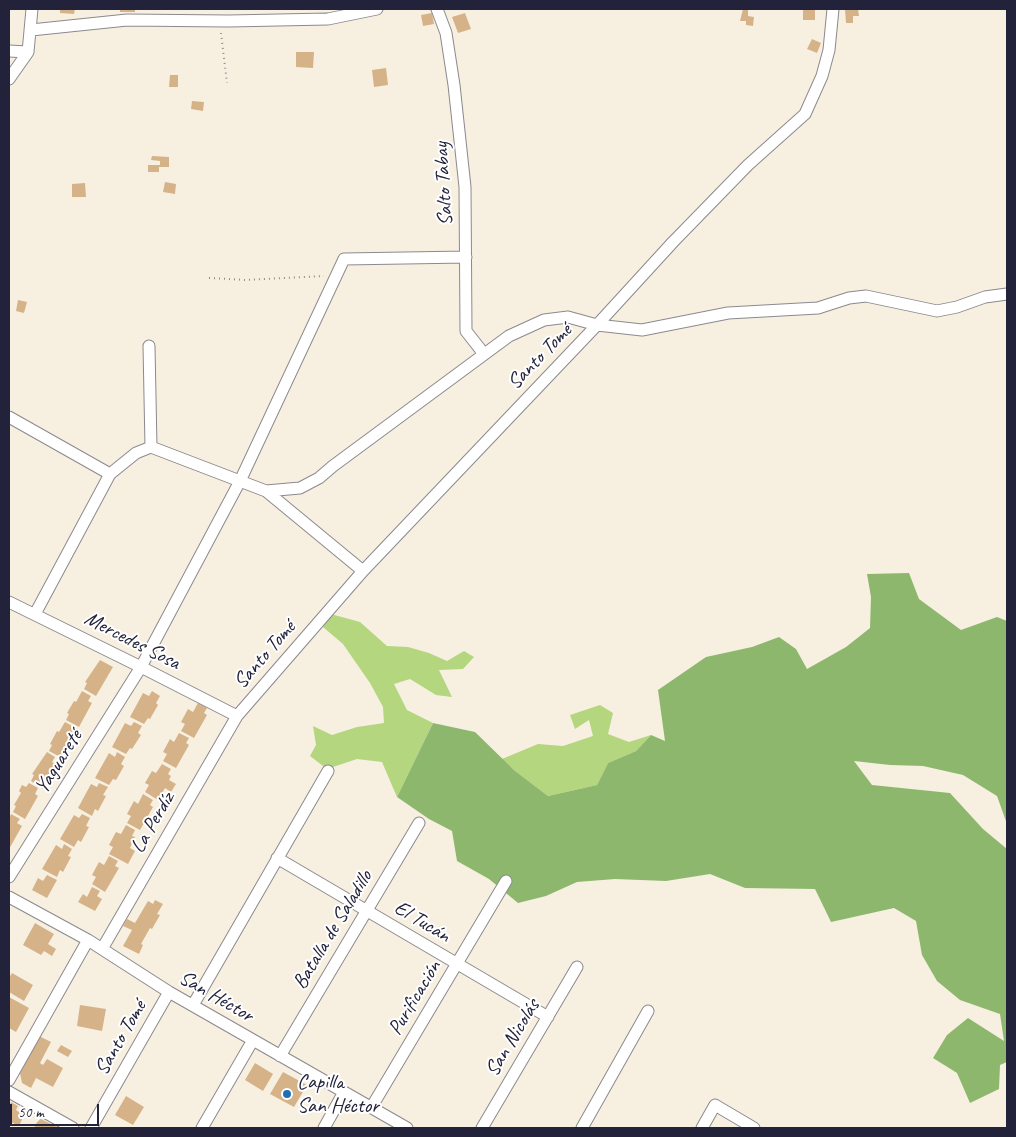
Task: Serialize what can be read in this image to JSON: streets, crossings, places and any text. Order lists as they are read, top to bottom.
{
  "streets": {
    "street": [
      "Salto Tabay",
      "Santo Tomé",
      "Mercedes Sosa",
      "Yaguareté",
      "La Perdíz",
      "El Tucán",
      "Batalla de Saladillo",
      "San Héctor",
      "Purificación",
      "San Nicolás"
    ]
  },
  "crossings": [
    ["Santo Tomé", "Mercedes Sosa"],
    ["Santo Tomé", "La Perdíz"],
    ["Santo Tomé", "San Héctor"],
    ["Mercedes Sosa", "Yaguareté"],
    ["Mercedes Sosa", "La Perdíz"],
    ["La Perdíz", "San Héctor"],
    ["El Tucán", "Batalla de Saladillo"],
    ["El Tucán", "Purificación"],
    ["El Tucán", "San Nicolás"],
    ["Batalla de Saladillo", "San Héctor"],
    ["San Héctor", "Purificación"]
  ],
  "places": ["Capilla San Héctor"],
  "scale_bar": "50 m"
}
